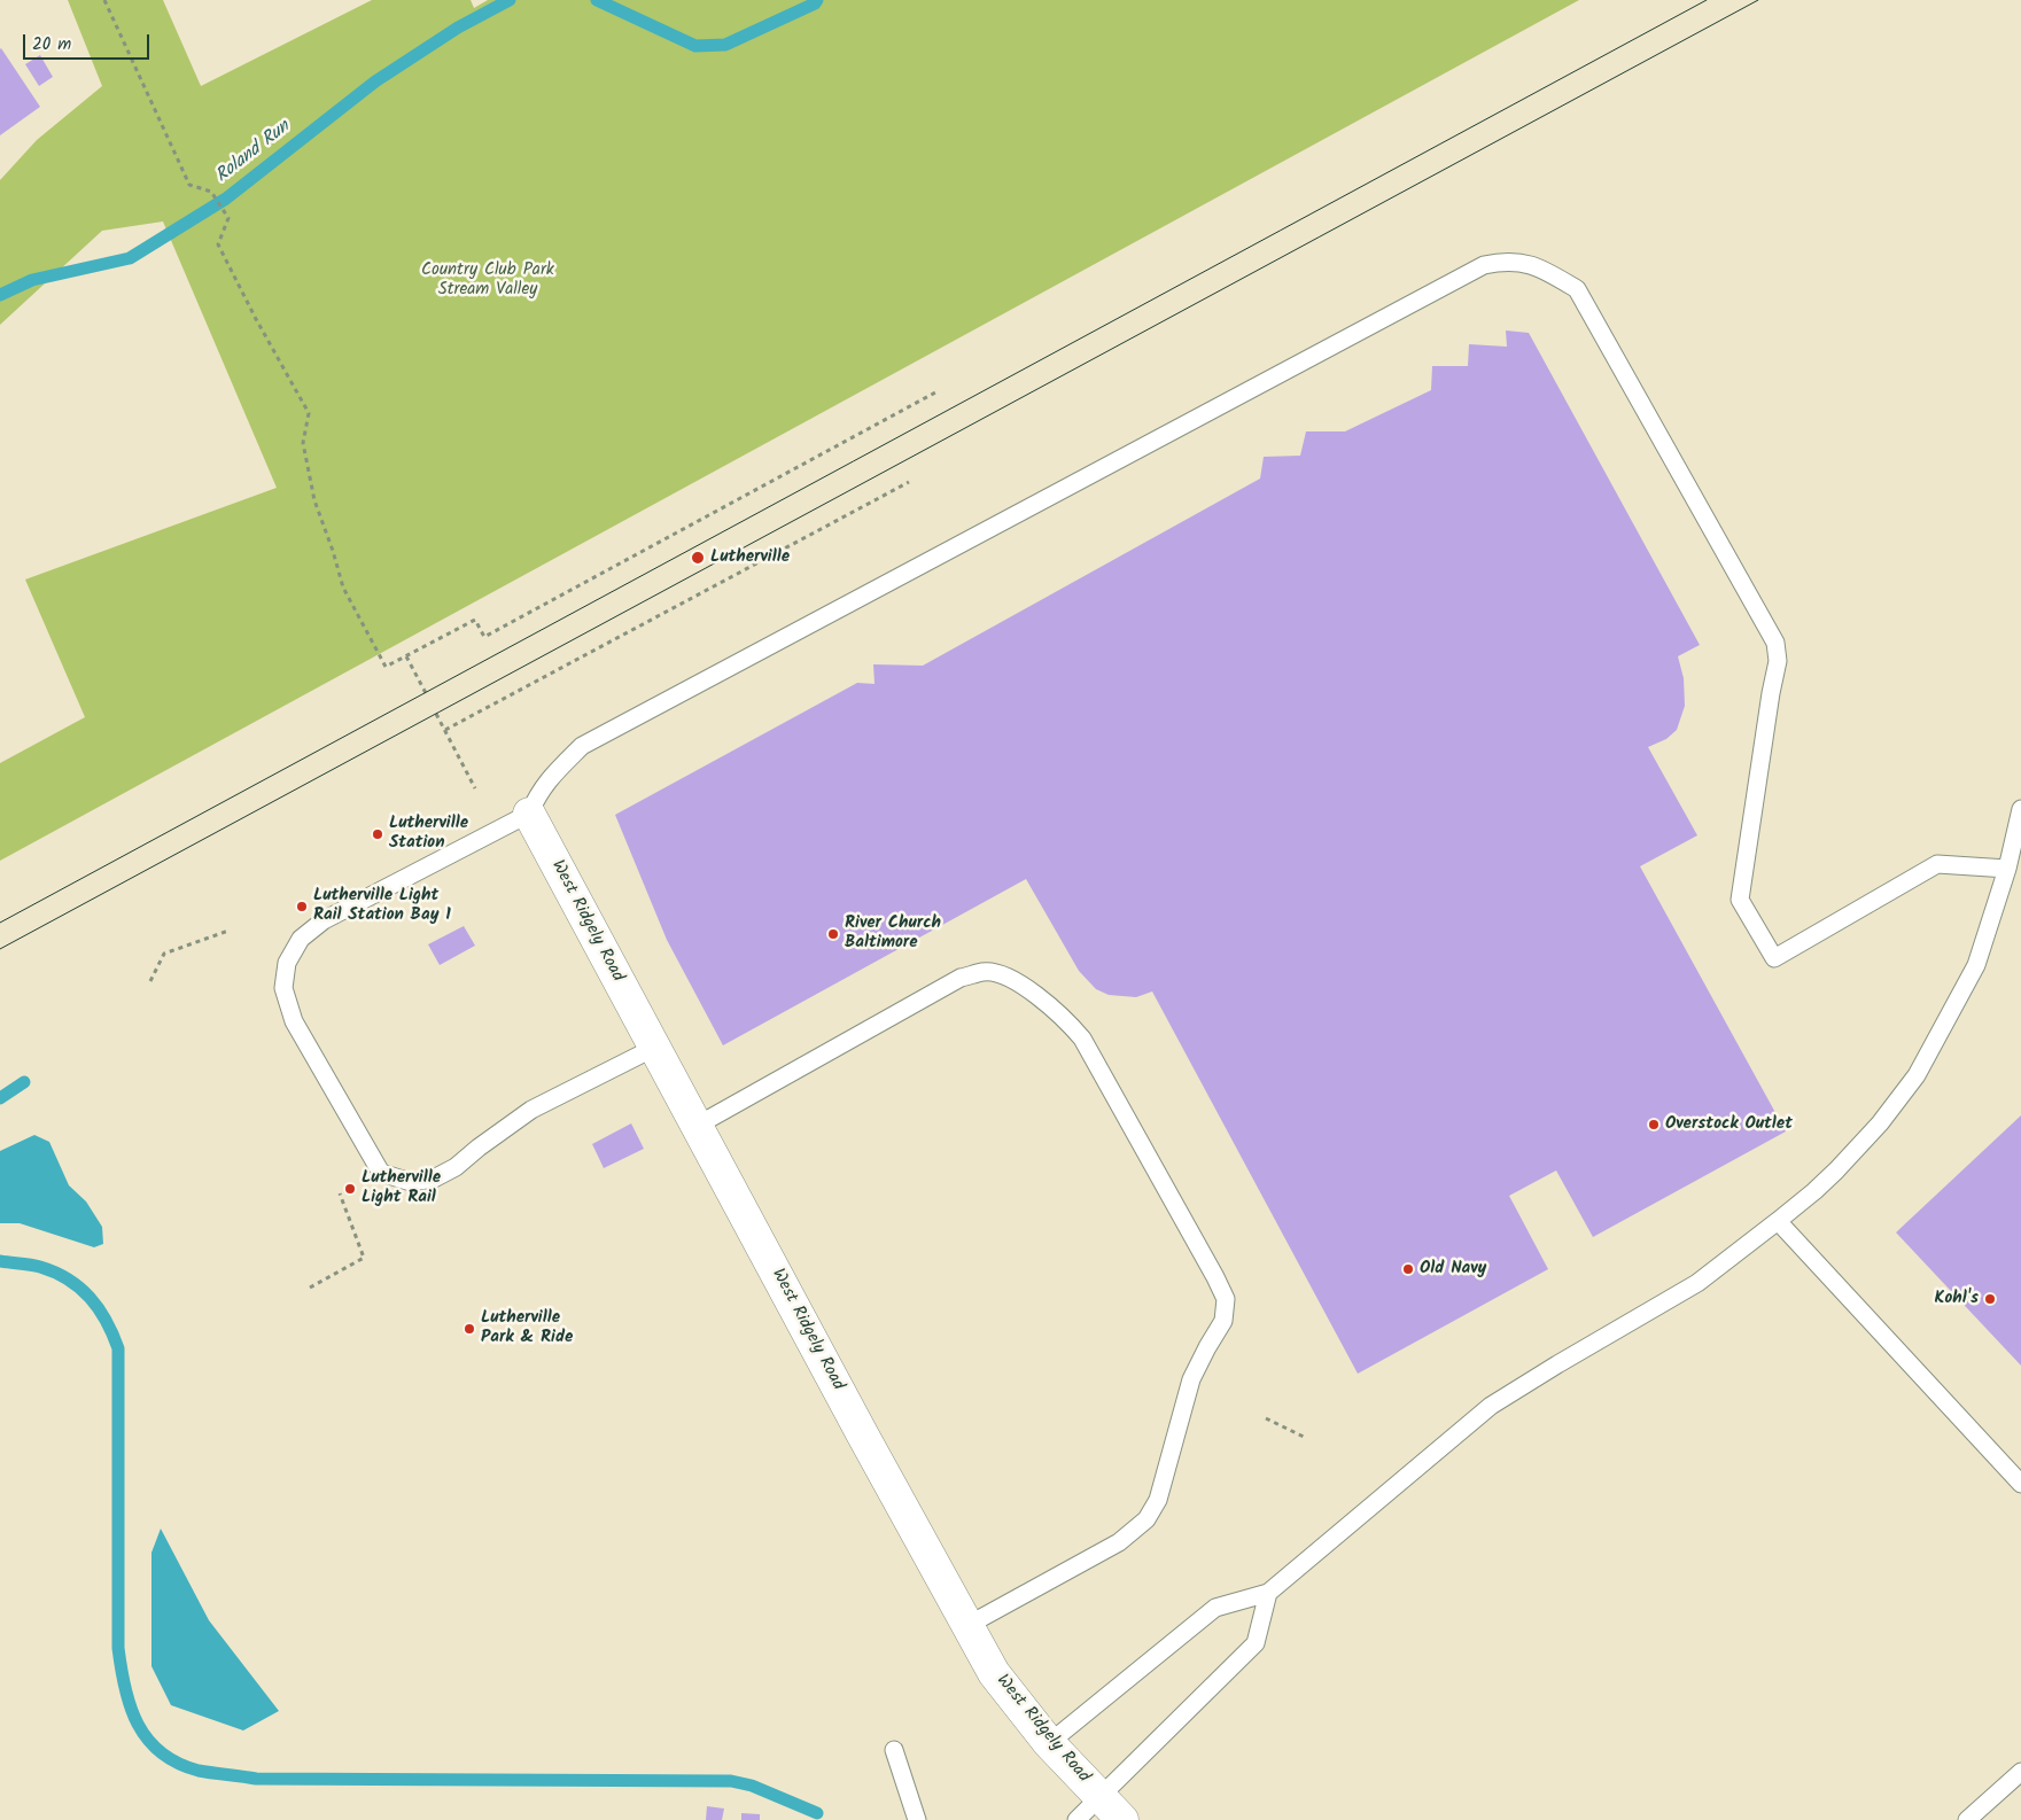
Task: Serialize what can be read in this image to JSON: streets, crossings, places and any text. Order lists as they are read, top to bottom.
{
  "streets": {
    "street": ["West Ridgely Road"]
  },
  "water": ["Roland Run"],
  "parks": ["Country Club Park Stream Valley"],
  "places": [
    "Lutherville",
    "Lutherville Station",
    "Lutherville Light Rail Station Bay 1",
    "River Church Baltimore",
    "Overstock Outlet",
    "Lutherville Light Rail",
    "Old Navy",
    "Kohl's",
    "Lutherville Park & Ride"
  ],
  "scale_bar": "20 m"
}
